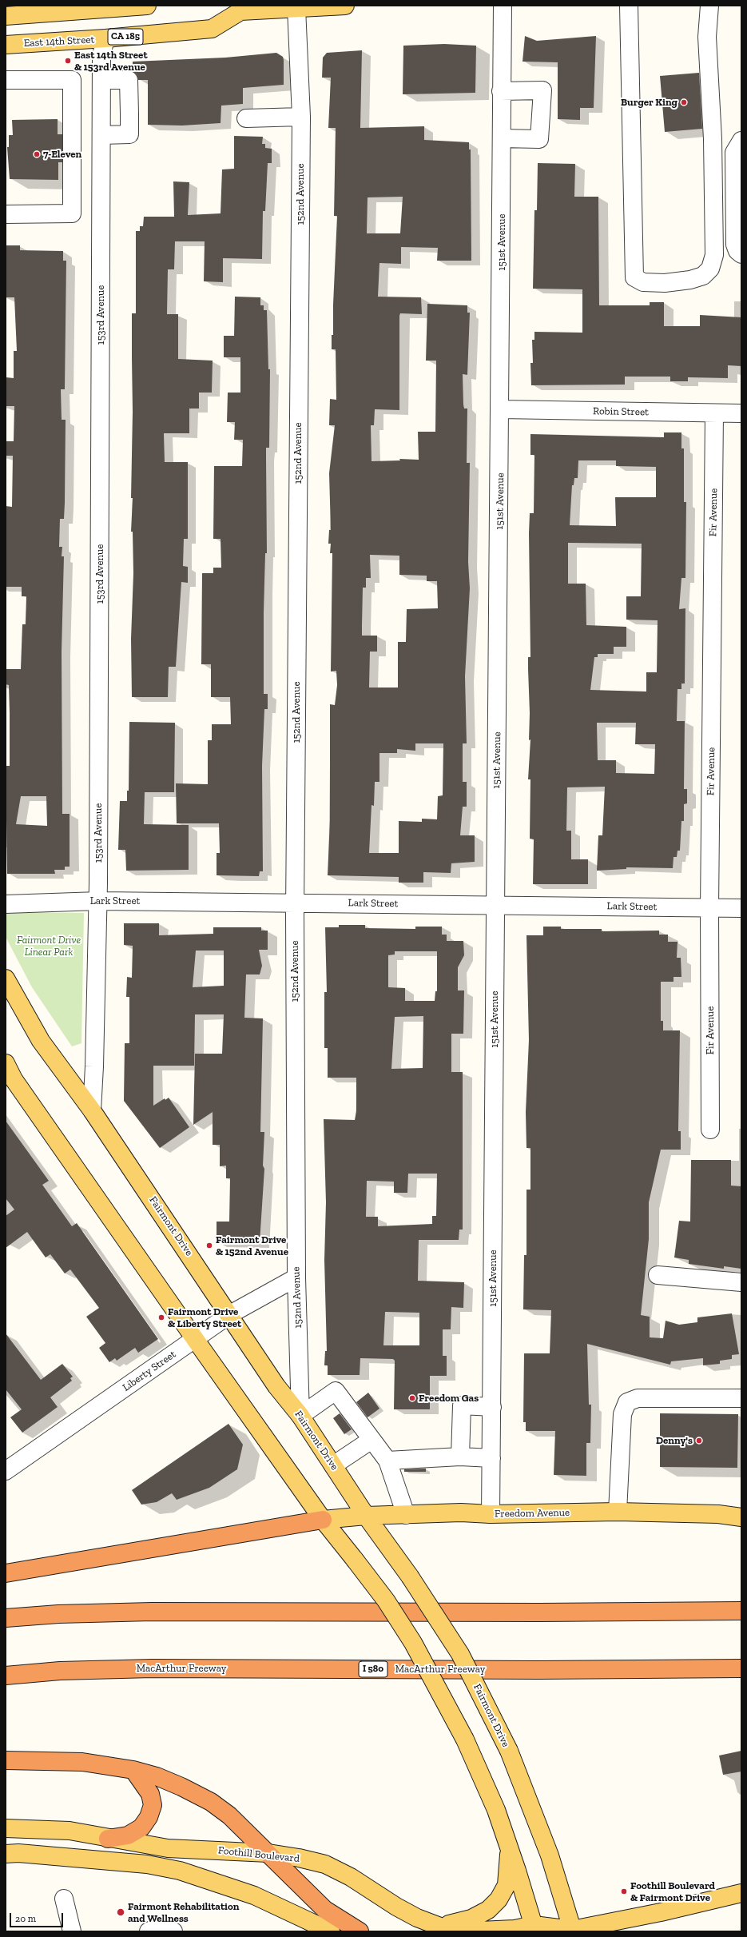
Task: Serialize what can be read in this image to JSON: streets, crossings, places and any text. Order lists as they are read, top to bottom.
{
  "streets": {
    "highway": ["MacArthur Freeway", "I 580"],
    "main road": [
      "CA 185",
      "East 14th Street",
      "Fairmont Drive",
      "Freedom Avenue",
      "Foothill Boulevard"
    ],
    "street": [
      "152nd Avenue",
      "151st Avenue",
      "153rd Avenue",
      "Robin Street",
      "Fir Avenue",
      "Lark Street",
      "Liberty Street"
    ]
  },
  "crossings": [
    ["East 14th Street", "152nd Avenue"],
    ["East 14th Street", "153rd Avenue"],
    ["152nd Avenue", "Lark Street"],
    ["152nd Avenue", "Fairmont Drive"],
    ["152nd Avenue", "Liberty Street"],
    ["151st Avenue", "Robin Street"],
    ["151st Avenue", "Lark Street"],
    ["151st Avenue", "Freedom Avenue"],
    ["153rd Avenue", "Lark Street"],
    ["153rd Avenue", "Fairmont Drive"],
    ["Robin Street", "Fir Avenue"],
    ["Fir Avenue", "Lark Street"],
    ["Fairmont Drive", "Liberty Street"],
    ["Fairmont Drive", "Freedom Avenue"],
    ["Fairmont Drive", "Foothill Boulevard"]
  ],
  "parks": ["Fairmont Drive Linear Park"],
  "places": [
    "East 14th Street & 153rd Avenue",
    "Burger King",
    "7-Eleven",
    "Fairmont Drive & 152nd Avenue",
    "Fairmont Drive & Liberty Street",
    "Freedom Gas",
    "Denny's",
    "Foothill Boulevard & Fairmont Drive",
    "Fairmont Rehabilitation and Wellness"
  ],
  "scale_bar": "20 m"
}
